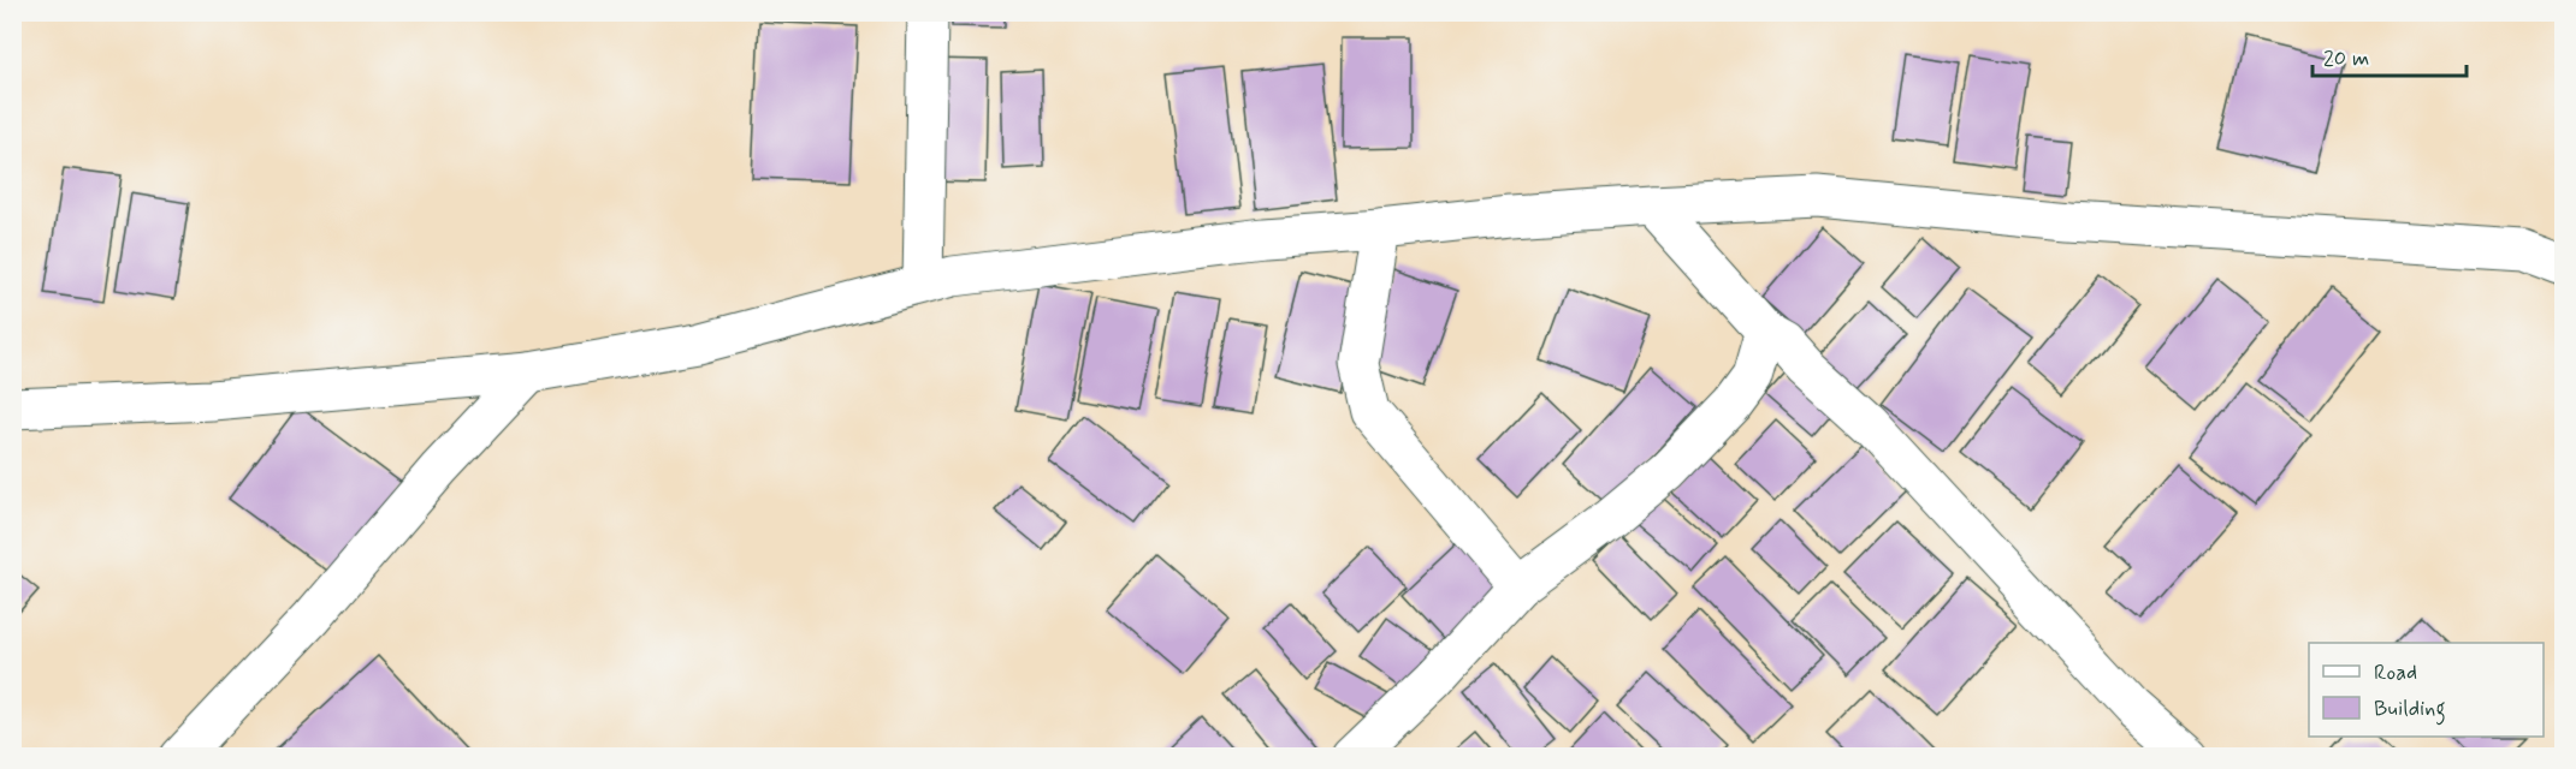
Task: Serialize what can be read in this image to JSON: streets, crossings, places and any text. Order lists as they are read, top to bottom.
{
  "legend": ["Road", "Building"],
  "scale_bar": "20 m"
}
